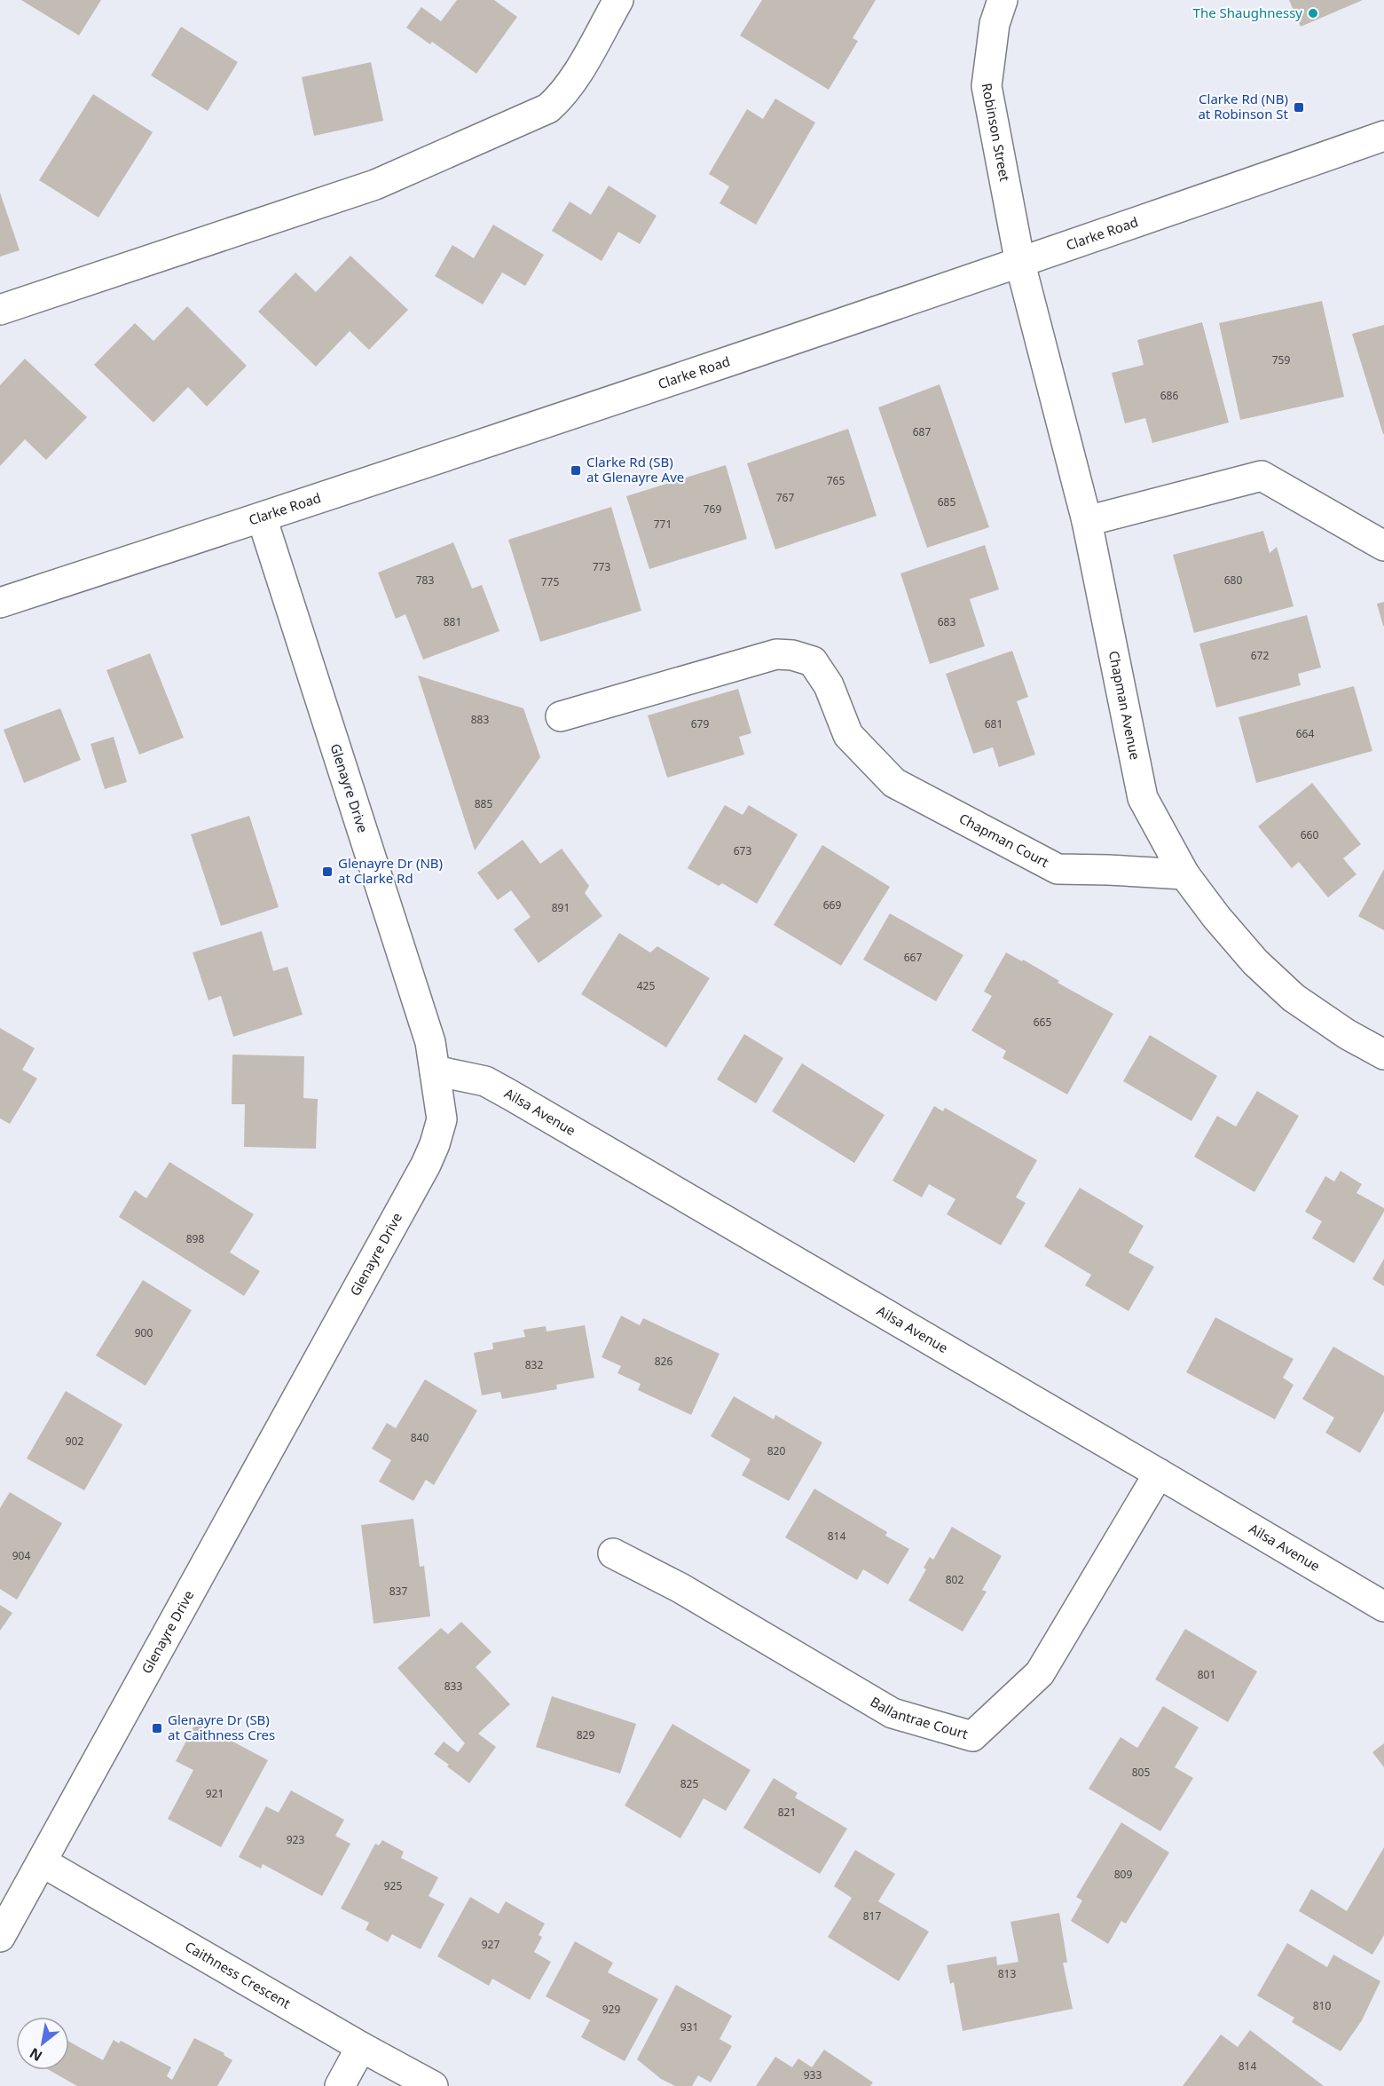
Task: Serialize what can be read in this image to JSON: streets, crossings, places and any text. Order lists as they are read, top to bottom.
{
  "streets": {
    "street": [
      "Robinson Street",
      "Clarke Road",
      "Chapman Avenue",
      "Glenayre Drive",
      "Chapman Court",
      "Ailsa Avenue",
      "Ballantrae Court",
      "Caithness Crescent"
    ]
  },
  "crossings": [
    ["Robinson Street", "Clarke Road"],
    ["Robinson Street", "Chapman Avenue"],
    ["Clarke Road", "Chapman Avenue"],
    ["Clarke Road", "Glenayre Drive"],
    ["Chapman Avenue", "Chapman Court"],
    ["Glenayre Drive", "Ailsa Avenue"],
    ["Glenayre Drive", "Caithness Crescent"],
    ["Ailsa Avenue", "Ballantrae Court"]
  ],
  "places": {
    "other": ["The Shaughnessy"],
    "transit": [
      "Clarke Rd (NB) at Robinson St",
      "Clarke Rd (SB) at Glenayre Ave",
      "Glenayre Dr (NB) at Clarke Rd",
      "Glenayre Dr (SB) at Caithness Cres"
    ]
  },
  "house_numbers": [
    "759",
    "686",
    "687",
    "765",
    "767",
    "685",
    "769",
    "771",
    "773",
    "783",
    "680",
    "775",
    "881",
    "683",
    "672",
    "883",
    "679",
    "681",
    "664",
    "885",
    "660",
    "673",
    "669",
    "891",
    "667",
    "425",
    "665",
    "898",
    "900",
    "826",
    "832",
    "840",
    "902",
    "820",
    "814",
    "904",
    "802",
    "837",
    "801",
    "833",
    "829",
    "805",
    "825",
    "921",
    "821",
    "923",
    "809",
    "925",
    "817",
    "927",
    "813",
    "810",
    "929",
    "931",
    "814",
    "933"
  ],
  "north": "bottom left"
}
